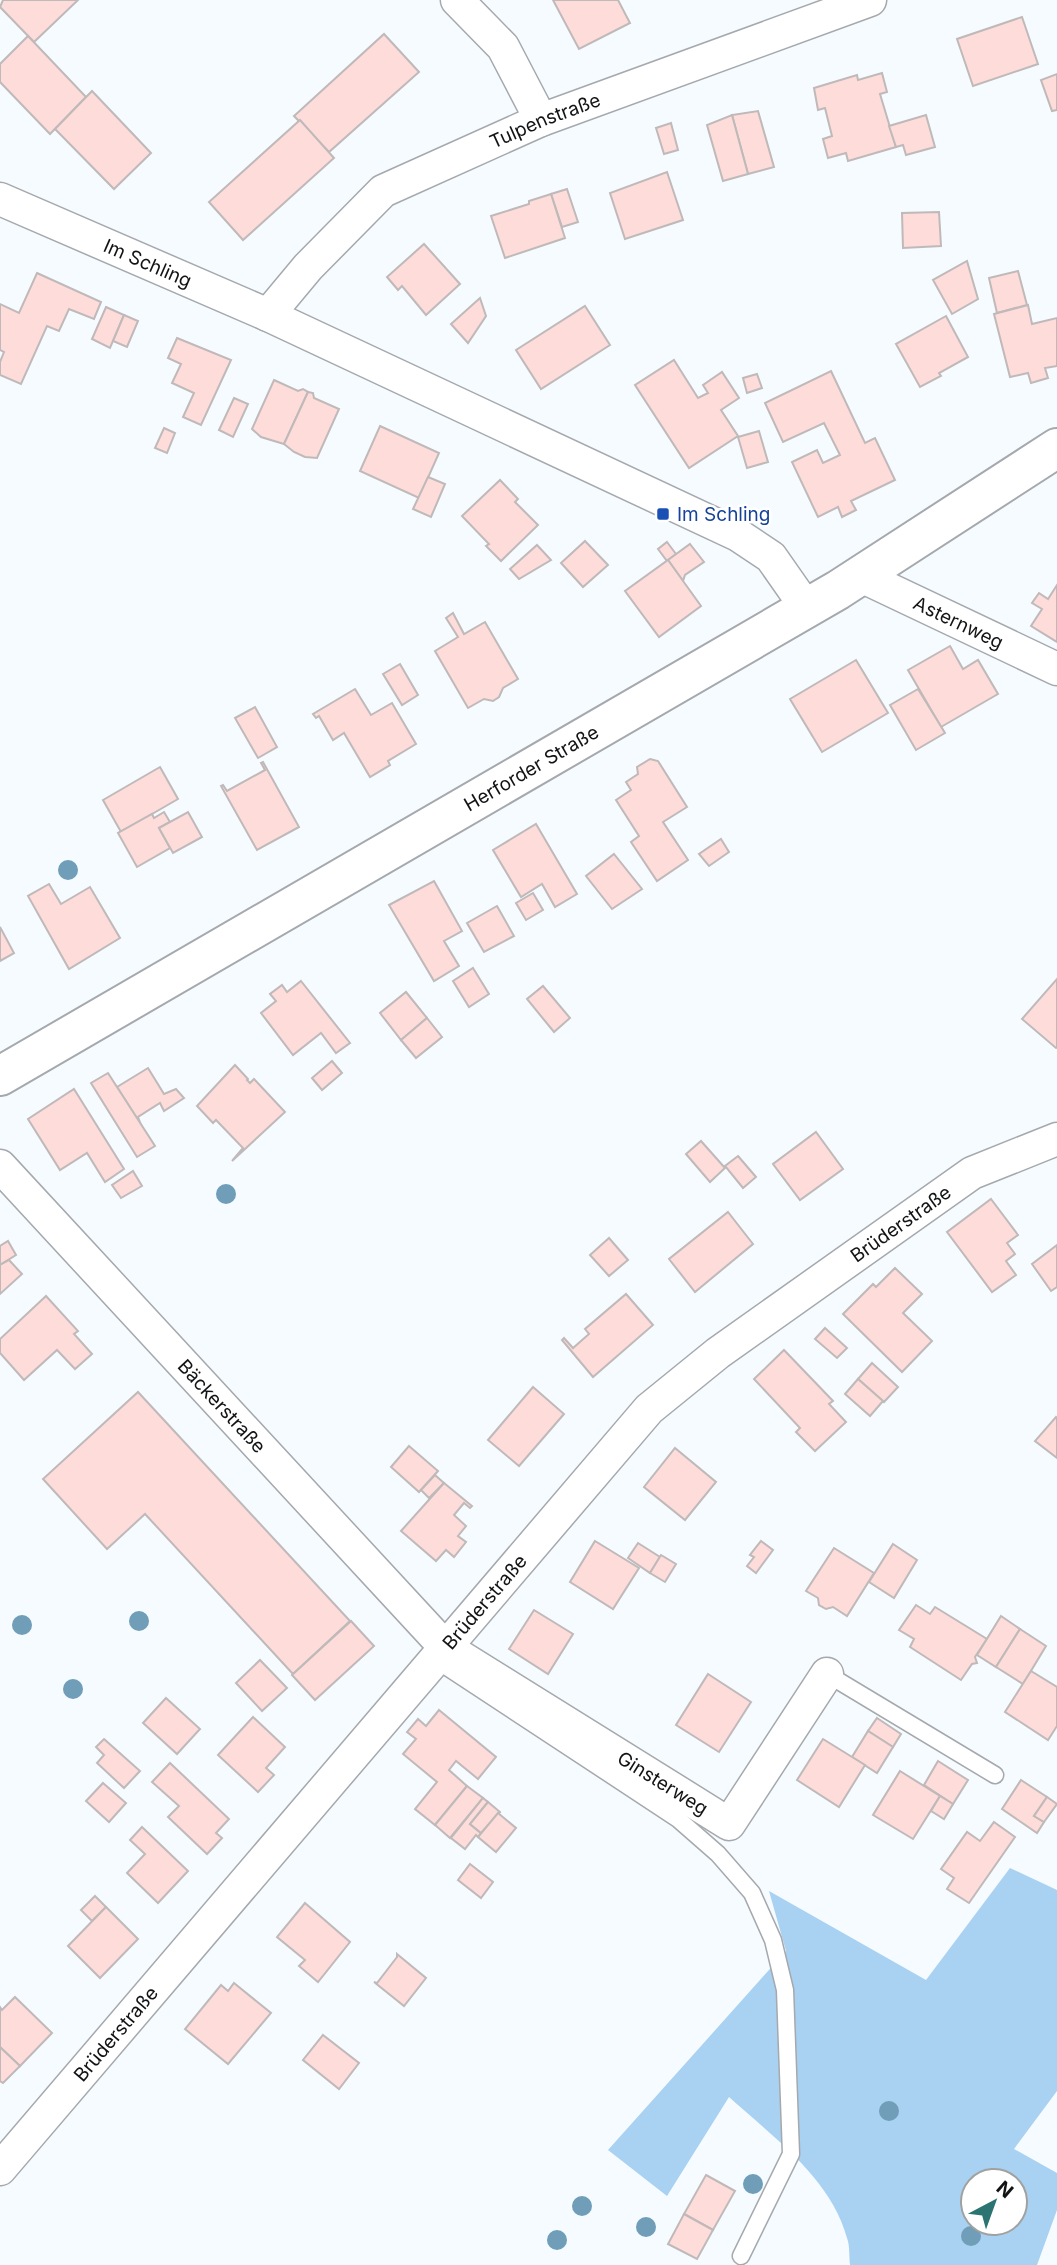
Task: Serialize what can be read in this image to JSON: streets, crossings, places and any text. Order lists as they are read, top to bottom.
{
  "streets": {
    "main road": ["Herforder Straße"],
    "street": [
      "Tulpenstraße",
      "Im Schling",
      "Asternweg",
      "Brüderstraße",
      "Bäckerstraße",
      "Ginsterweg"
    ]
  },
  "crossings": [
    ["Tulpenstraße", "Im Schling"],
    ["Im Schling", "Herforder Straße"],
    ["Asternweg", "Herforder Straße"],
    ["Brüderstraße", "Bäckerstraße"],
    ["Brüderstraße", "Ginsterweg"],
    ["Bäckerstraße", "Ginsterweg"]
  ],
  "places": {
    "transit": ["Im Schling"]
  },
  "north": "top right"
}
